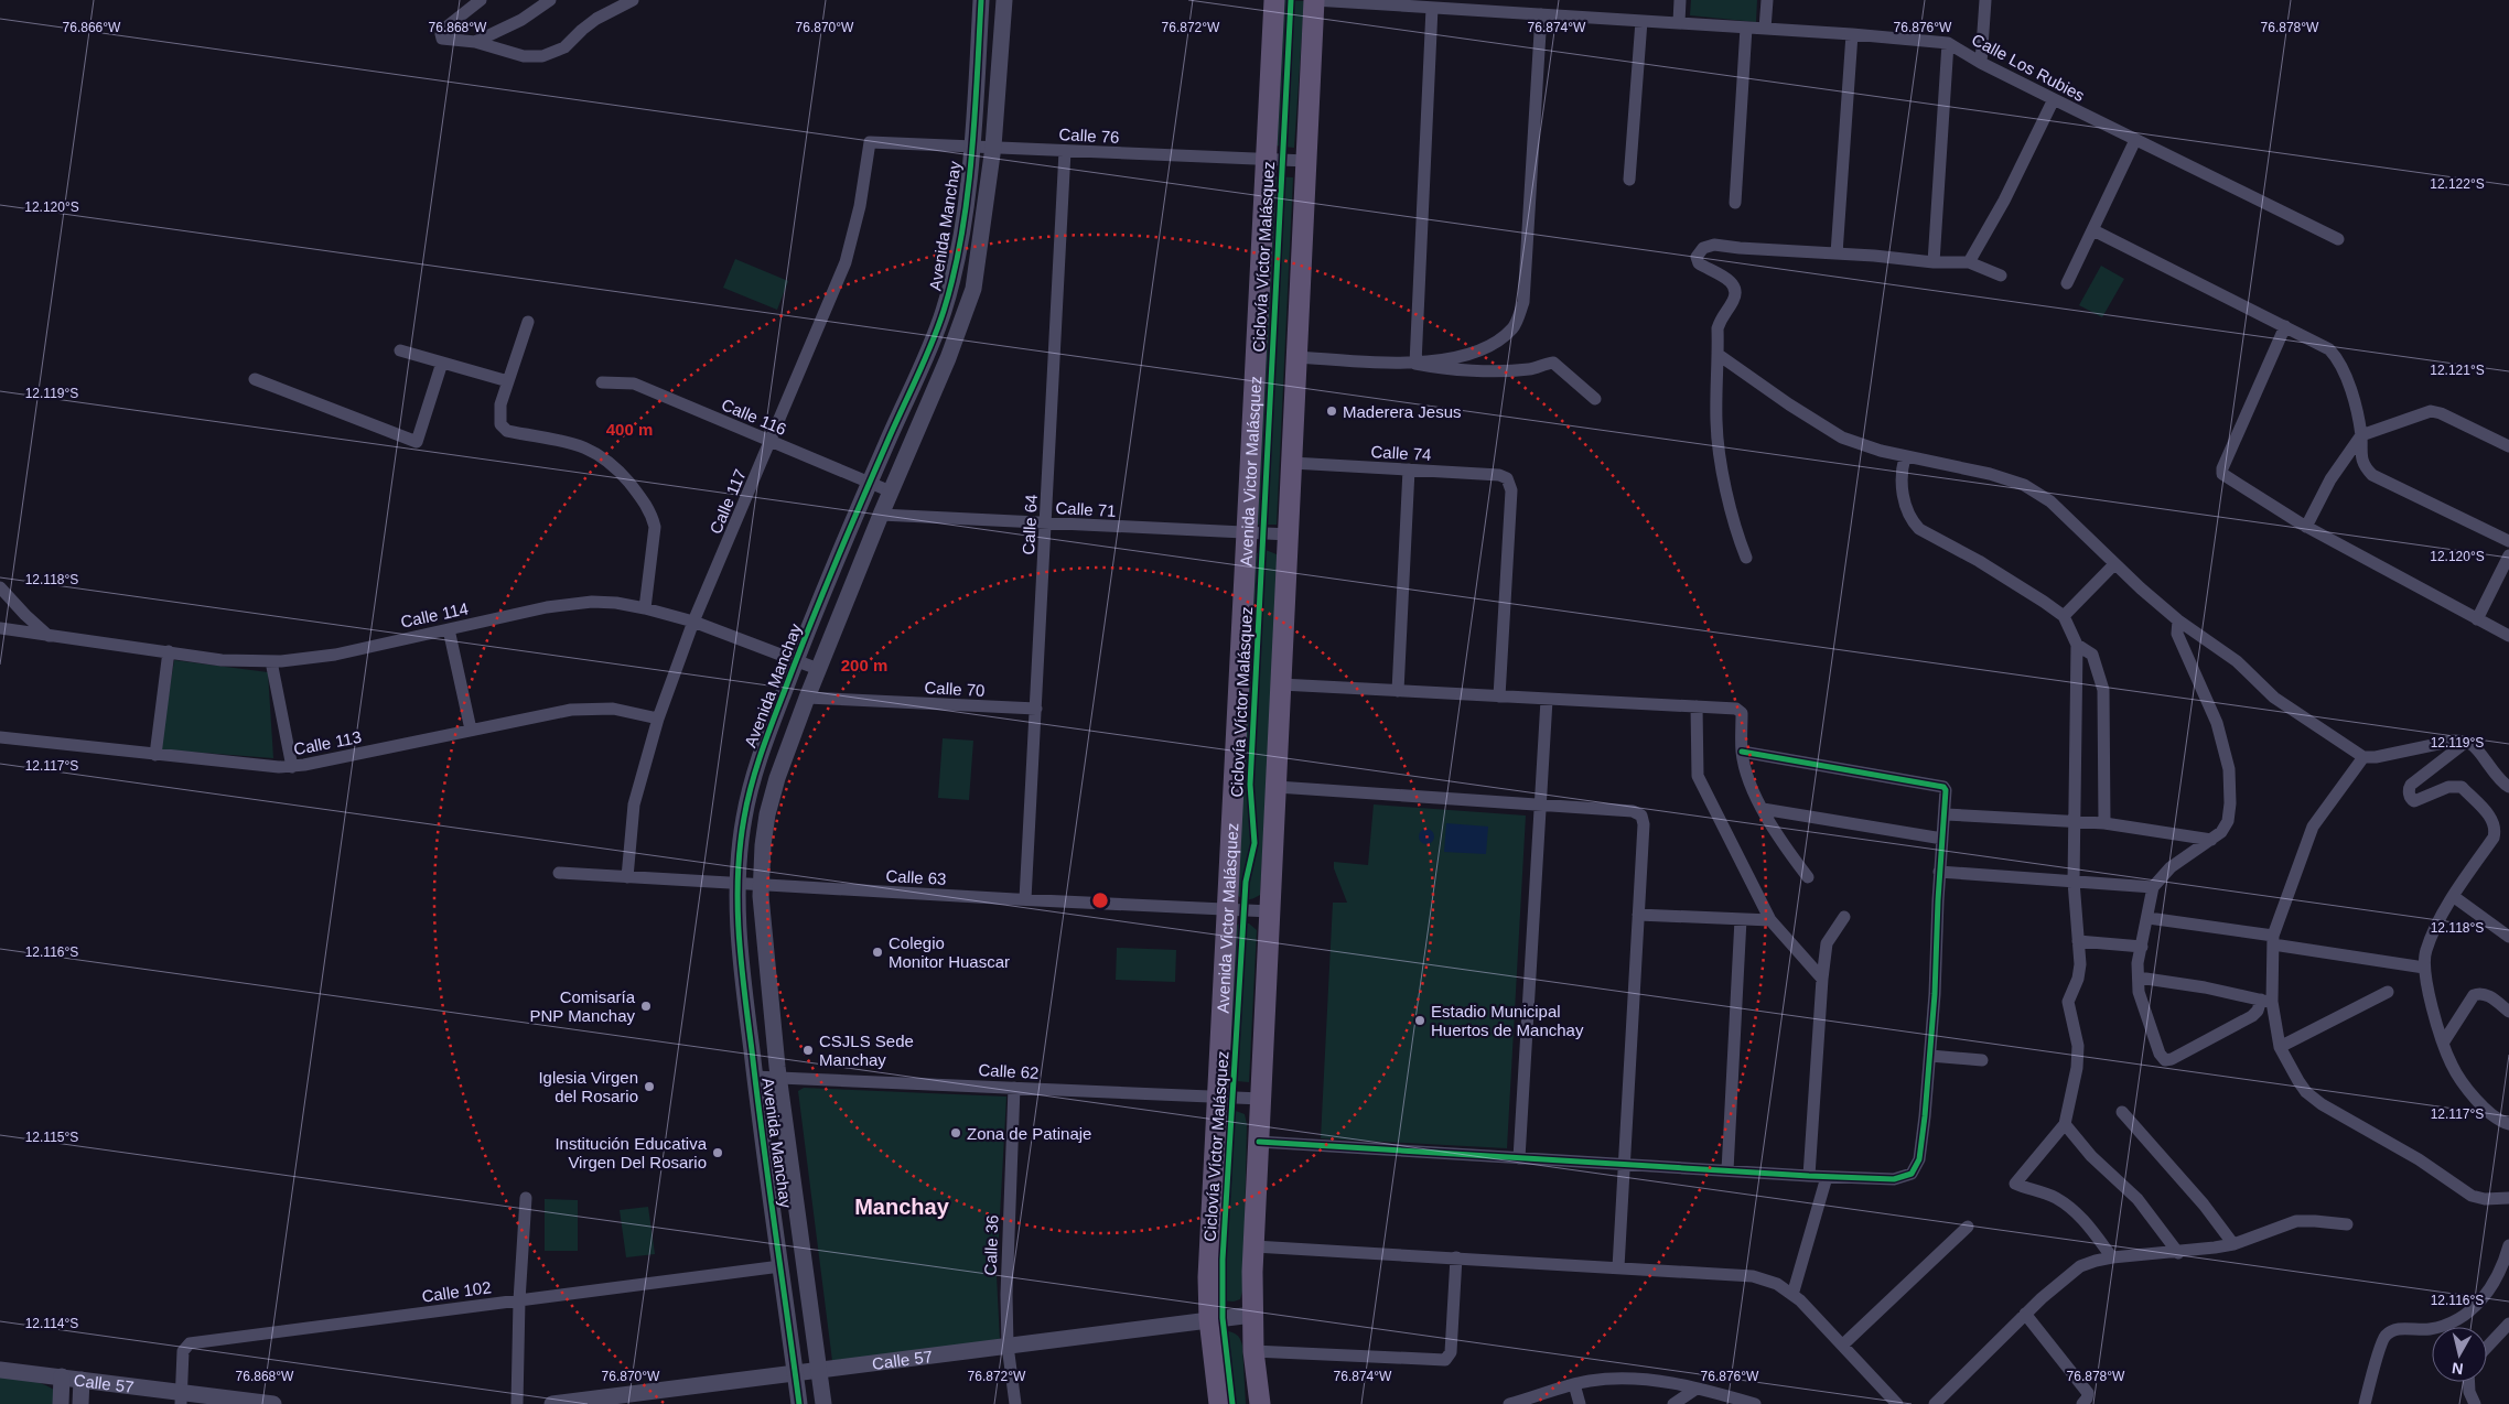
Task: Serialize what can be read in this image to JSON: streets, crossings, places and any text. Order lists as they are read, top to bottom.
{
  "streets": {
    "main road": ["Avenida Victor Malásquez"],
    "street": [
      "Calle Los Rubies",
      "Calle 76",
      "Avenida Manchay",
      "Calle 116",
      "Calle 74",
      "Calle 117",
      "Calle 71",
      "Calle 64",
      "Calle 114",
      "Calle 70",
      "Calle 113",
      "Calle 63",
      "Calle 62",
      "Calle 36",
      "Calle 102",
      "Calle 57"
    ],
    "cycle path": ["Ciclovía Víctor Malásquez"]
  },
  "crossings": [
    ["Calle 76", "Avenida Manchay"],
    ["Calle 76", "Avenida Victor Malásquez"],
    ["Calle 76", "Calle 117"],
    ["Calle 76", "Calle 64"],
    ["Avenida Manchay", "Calle 116"],
    ["Avenida Manchay", "Calle 71"],
    ["Avenida Manchay", "Calle 114"],
    ["Avenida Manchay", "Calle 70"],
    ["Avenida Manchay", "Calle 63"],
    ["Avenida Manchay", "Calle 62"],
    ["Avenida Manchay", "Calle 102"],
    ["Avenida Manchay", "Calle 57"],
    ["Calle 116", "Calle 117"],
    ["Avenida Victor Malásquez", "Calle 71"],
    ["Avenida Victor Malásquez", "Calle 63"],
    ["Avenida Victor Malásquez", "Calle 62"],
    ["Avenida Victor Malásquez", "Calle 57"],
    ["Calle 117", "Calle 114"],
    ["Calle 117", "Calle 113"],
    ["Calle 117", "Calle 63"],
    ["Calle 71", "Calle 64"],
    ["Calle 64", "Calle 70"],
    ["Calle 64", "Calle 63"],
    ["Calle 62", "Calle 36"],
    ["Calle 36", "Calle 57"],
    ["Calle 102", "Calle 57"]
  ],
  "districts": ["Manchay"],
  "places": [
    "Maderera Jesus",
    "Colegio Monitor Huascar",
    "Comisaría PNP Manchay",
    "Estadio Municipal Huertos de Manchay",
    "CSJLS Sede Manchay",
    "Iglesia Virgen del Rosario",
    "Zona de Patinaje",
    "Institución Educativa Virgen Del Rosario"
  ],
  "north": "bottom",
  "coordinates": [
    "76.866°W",
    "76.868°W",
    "76.870°W",
    "76.872°W",
    "76.874°W",
    "76.876°W",
    "76.878°W",
    "12.122°S",
    "12.120°S",
    "12.121°S",
    "12.119°S",
    "12.118°S",
    "12.117°S",
    "12.116°S",
    "12.115°S",
    "12.114°S"
  ],
  "rings": ["400 m", "200 m"]
}
